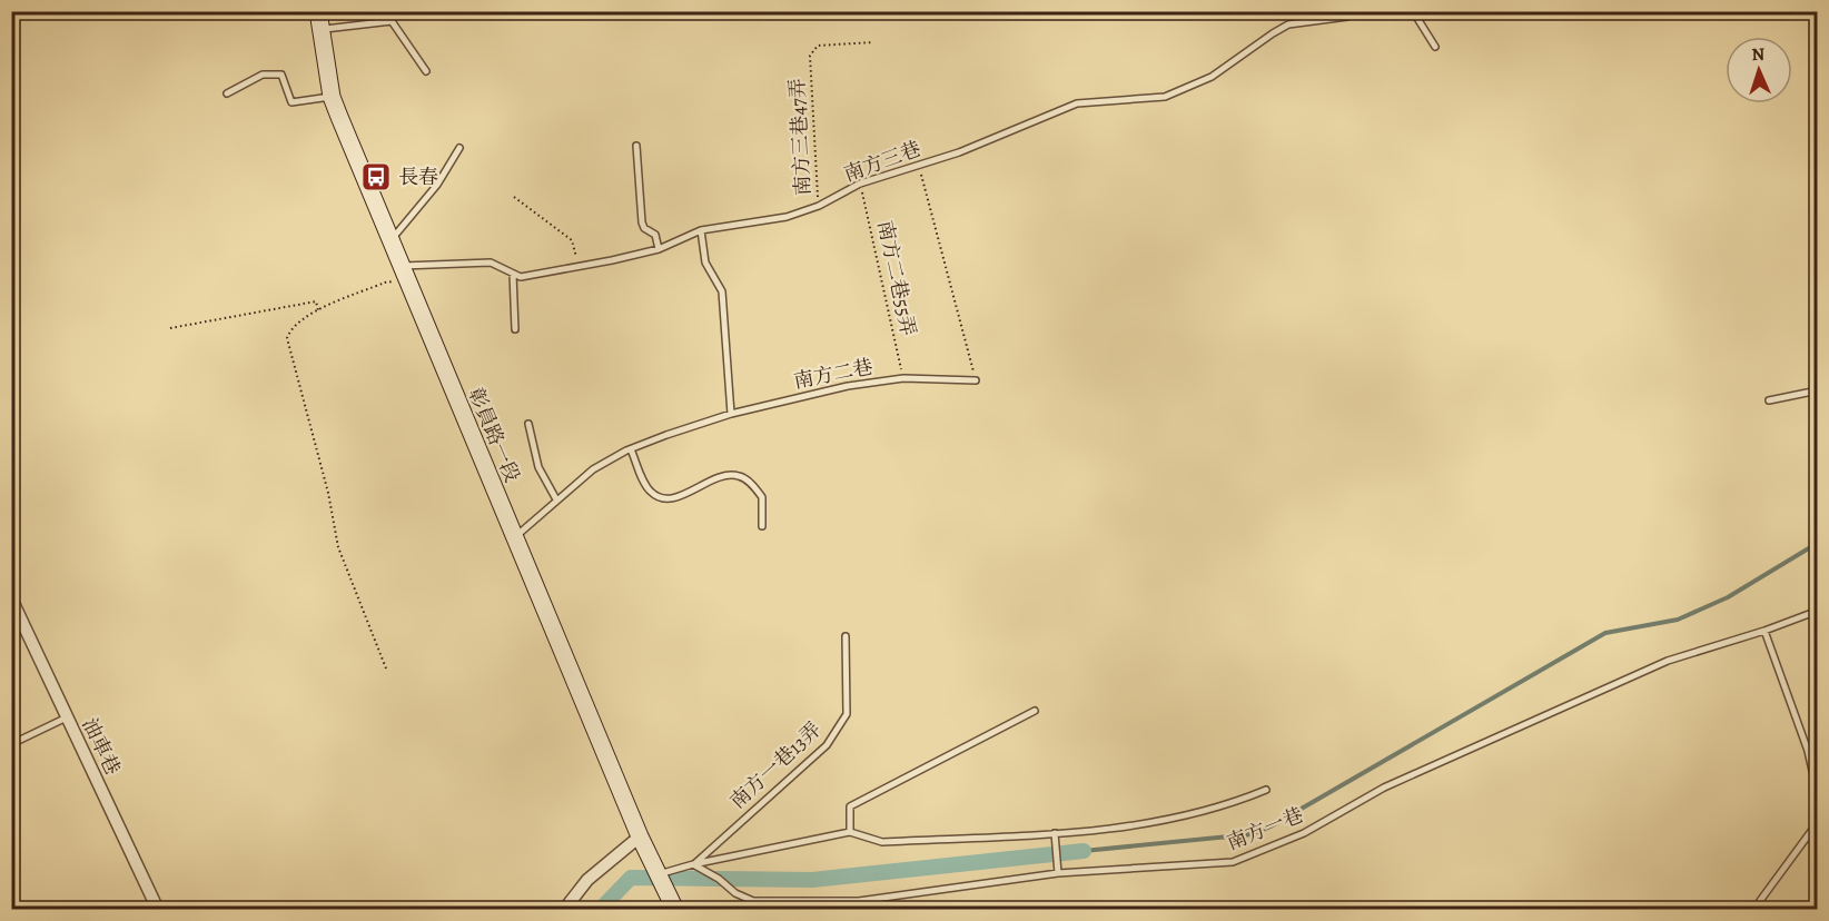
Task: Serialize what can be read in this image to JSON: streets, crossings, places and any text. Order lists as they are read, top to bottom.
{
  "streets": {
    "main road": ["彰員路一段"],
    "street": ["油車巷"],
    "lane": [
      "南方三巷",
      "南方二巷",
      "南方一巷13弄",
      "南方一巷"
    ],
    "path": ["南方三巷47弄", "南方二巷55弄"]
  },
  "crossings": [
    ["南方三巷47弄", "南方三巷"],
    ["南方三巷", "南方二巷55弄"],
    ["南方三巷", "彰員路一段"],
    ["南方二巷55弄", "南方二巷"],
    ["南方二巷", "彰員路一段"],
    ["彰員路一段", "南方一巷"],
    ["南方一巷13弄", "南方一巷"]
  ],
  "places": {
    "bus stop": ["長春"]
  },
  "north": "top"
}
